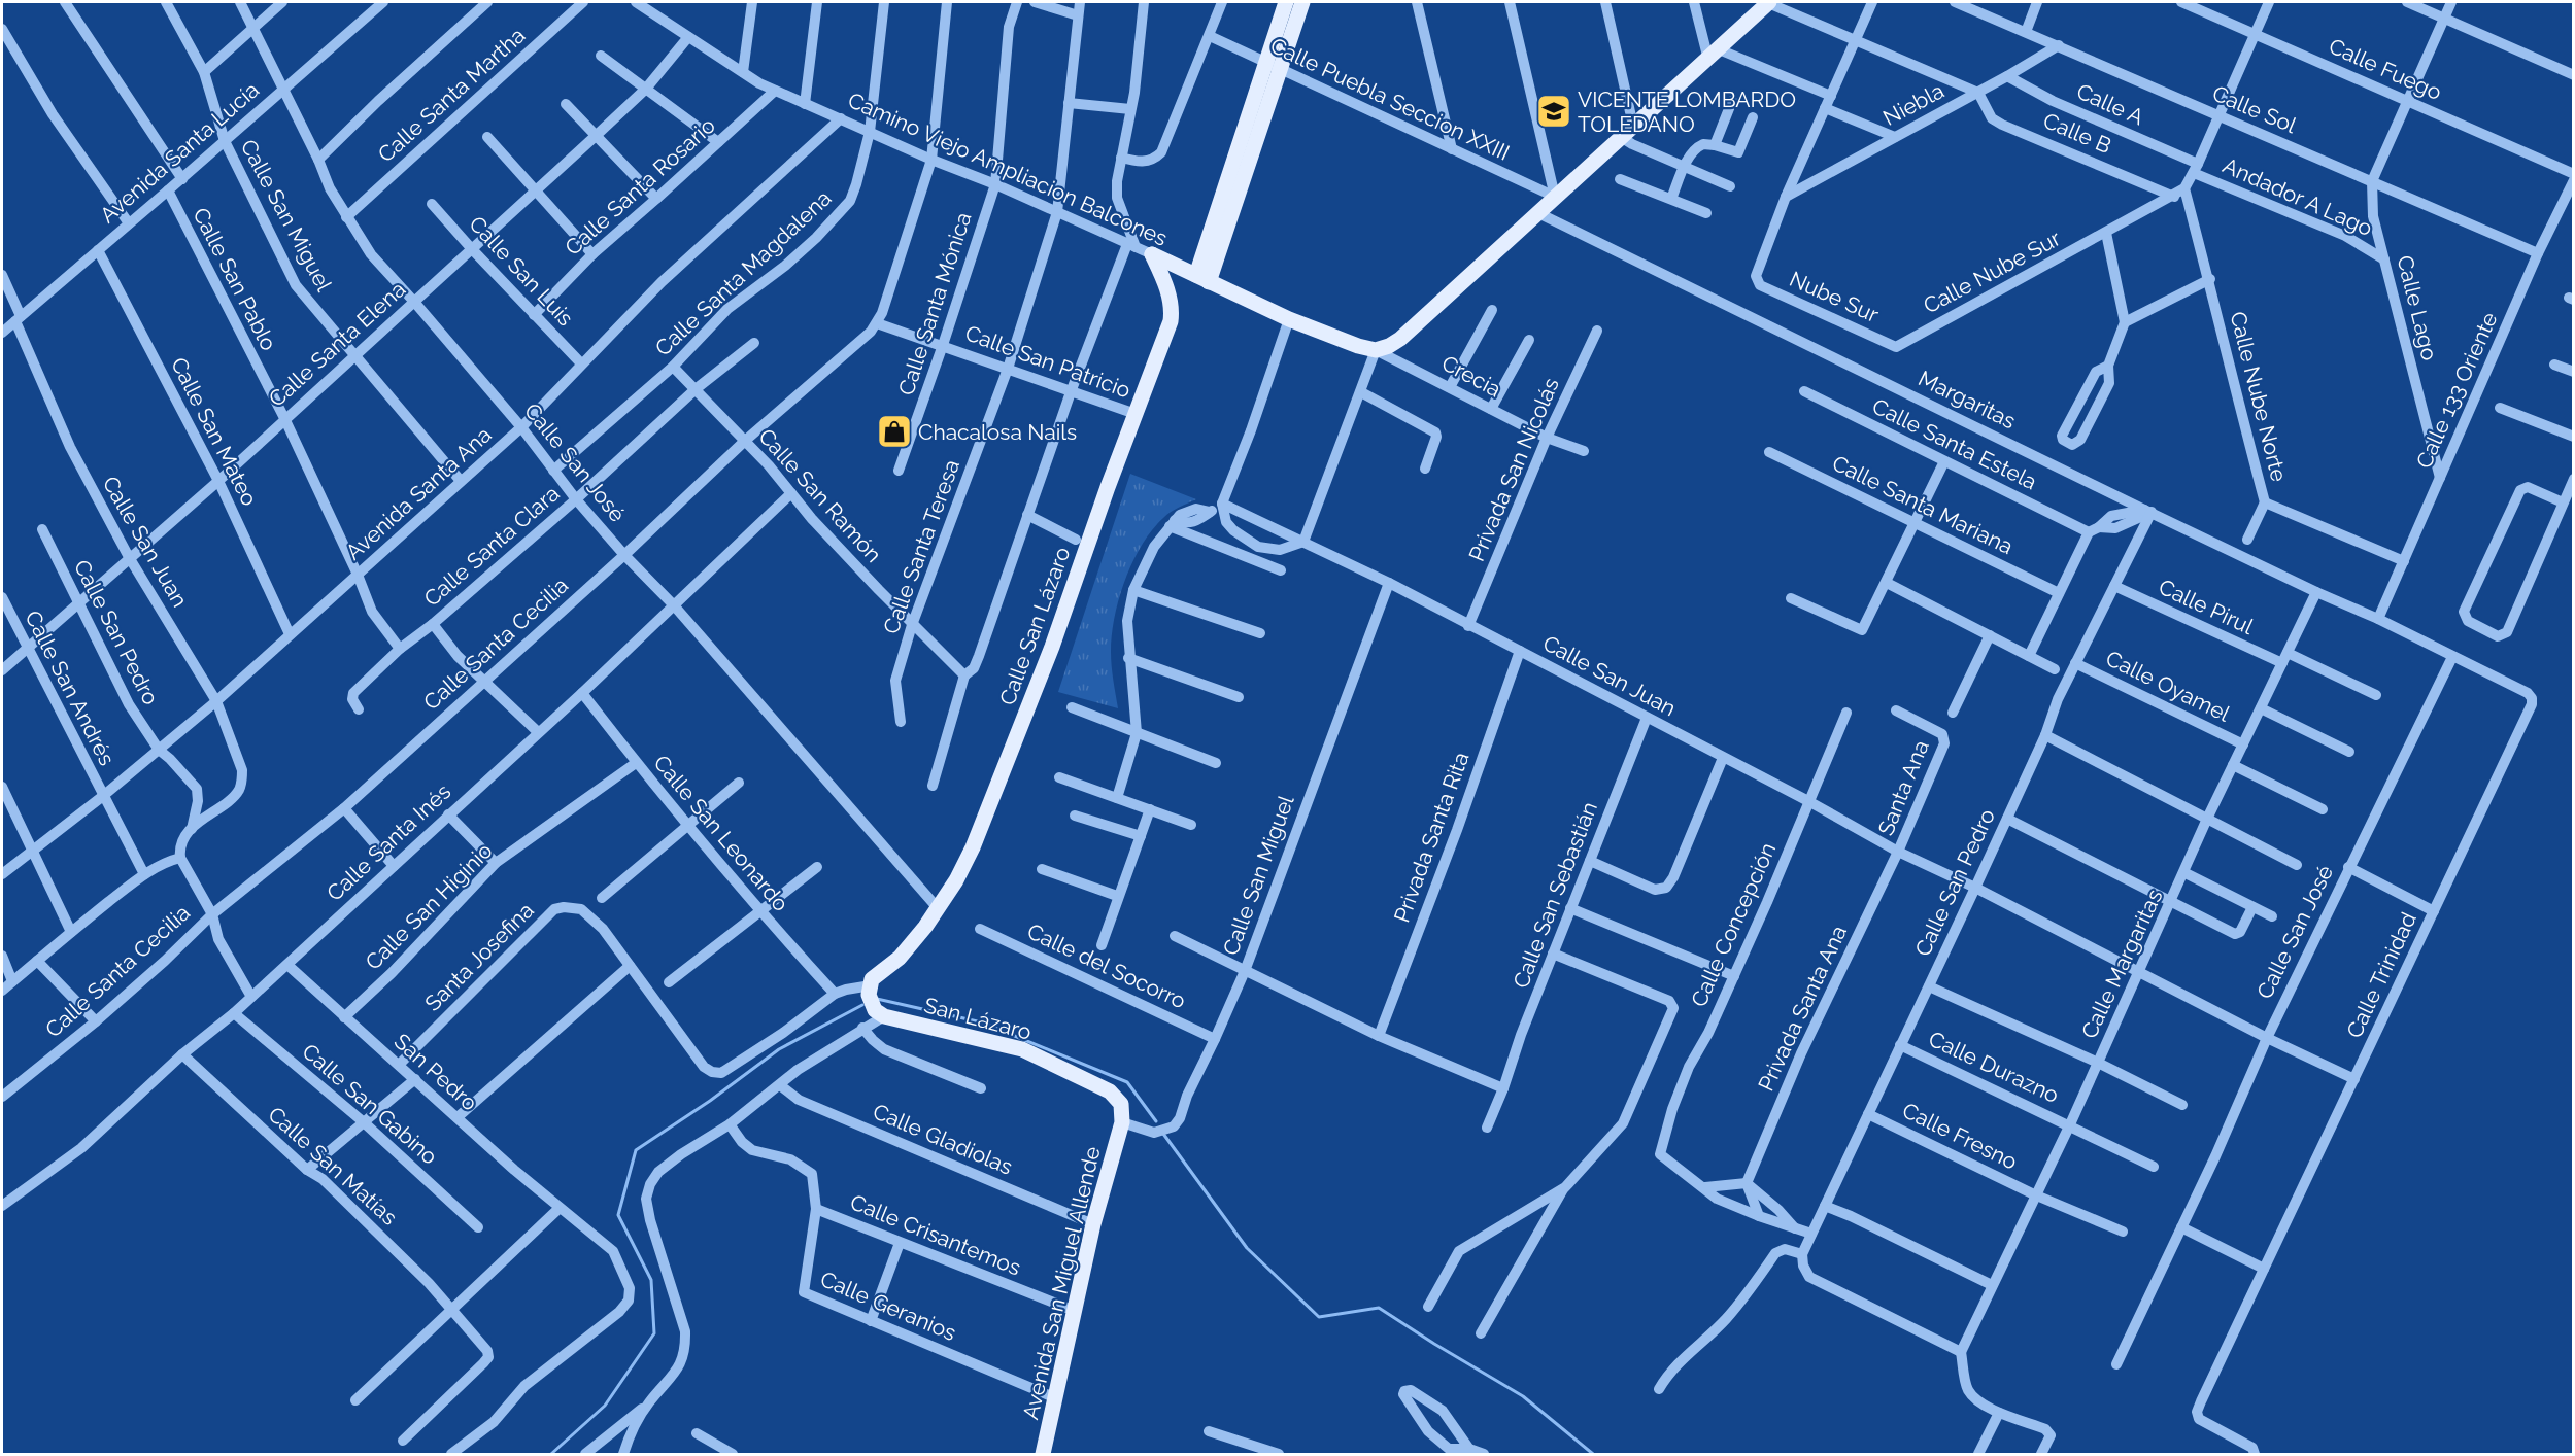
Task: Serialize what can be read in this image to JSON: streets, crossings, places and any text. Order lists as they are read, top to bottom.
{
  "streets": {
    "main road": [
      "Camino Viejo Ampliacion Balcones",
      "Calle San Lázaro",
      "San Lázaro",
      "Avenida San Miguel Allende"
    ],
    "street": [
      "Calle Fuego",
      "Calle Santa Martha",
      "Calle Puebla Seccion XXIII",
      "Niebla",
      "Calle A",
      "Calle Sol",
      "Calle B",
      "Avenida Santa Lucía",
      "Calle Santa Rosario",
      "Andador A Lago",
      "Calle San Miguel",
      "Calle San Luis",
      "Calle Nube Sur",
      "Calle Santa Magdalena",
      "Calle San Pablo",
      "Nube Sur",
      "Calle Santa Mónica",
      "Calle Lago",
      "Calle Santa Elena",
      "Calle San Patricio",
      "Crecia",
      "Calle 133 Oriente",
      "Calle Nube Norte",
      "Margaritas",
      "Calle San Mateo",
      "Calle Santa Estela",
      "Calle San José",
      "Privada San Nicolás",
      "Avenida Santa Ana",
      "Calle San Ramón",
      "Calle Santa Mariana",
      "Calle San Juan",
      "Calle Santa Clara",
      "Calle Santa Teresa",
      "Calle Pirul",
      "Calle San Pedro",
      "Calle Santa Cecilia",
      "Calle Oyamel",
      "Calle San Andrés",
      "Santa Ana",
      "Calle San Leonardo",
      "Privada Santa Rita",
      "Calle Santa Inés",
      "Calle San Sebastián",
      "Calle San Higinio",
      "Calle Concepción",
      "Santa Josefina",
      "Calle Margaritas",
      "Calle del Socorro",
      "Calle Trinidad",
      "Privada Santa Ana",
      "Calle Durazno",
      "San Pedro",
      "Calle San Gabino",
      "Calle Fresno",
      "Calle Gladiolas",
      "Calle San Matías",
      "Calle Crisantemos",
      "Calle Geranios"
    ]
  },
  "crossings": [
    ["Calle Santa Martha", "Calle San José"],
    ["Niebla", "Calle A"],
    ["Niebla", "Calle Sol"],
    ["Niebla", "Calle B"],
    ["Niebla", "Nube Sur"],
    ["Calle A", "Andador A Lago"],
    ["Calle Sol", "Calle Lago"],
    ["Calle Sol", "Calle 133 Oriente"],
    ["Calle B", "Calle Nube Sur"],
    ["Avenida Santa Lucía", "Calle San Miguel"],
    ["Avenida Santa Lucía", "Calle San Pablo"],
    ["Avenida Santa Lucía", "Calle San Mateo"],
    ["Avenida Santa Lucía", "Calle San José"],
    ["Avenida Santa Lucía", "Calle San Juan"],
    ["Camino Viejo Ampliacion Balcones", "Calle Santa Rosario"],
    ["Camino Viejo Ampliacion Balcones", "Calle Santa Magdalena"],
    ["Camino Viejo Ampliacion Balcones", "Calle Santa Mónica"],
    ["Camino Viejo Ampliacion Balcones", "Calle Santa Elena"],
    ["Camino Viejo Ampliacion Balcones", "Crecia"],
    ["Camino Viejo Ampliacion Balcones", "Avenida Santa Ana"],
    ["Camino Viejo Ampliacion Balcones", "Calle Santa Teresa"],
    ["Camino Viejo Ampliacion Balcones", "Calle San Lázaro"],
    ["Camino Viejo Ampliacion Balcones", "Calle Santa Cecilia"],
    ["Calle Santa Rosario", "Calle San Luis"],
    ["Andador A Lago", "Calle Lago"],
    ["Calle San Miguel", "Calle Santa Elena"],
    ["Calle San Miguel", "Avenida Santa Ana"],
    ["Calle San Miguel", "Calle San Juan"],
    ["Calle San Miguel", "Calle del Socorro"],
    ["Calle San Miguel", "San Lázaro"],
    ["Calle San Miguel", "Avenida San Miguel Allende"],
    ["Calle San Luis", "Calle Santa Elena"],
    ["Calle San Luis", "Avenida Santa Ana"],
    ["Calle Nube Sur", "Nube Sur"],
    ["Calle Nube Sur", "Calle Nube Norte"],
    ["Calle Santa Magdalena", "Calle San José"],
    ["Calle Santa Magdalena", "Calle San Ramón"],
    ["Calle San Pablo", "Calle Santa Elena"],
    ["Calle San Pablo", "Avenida Santa Ana"],
    ["Calle San Pablo", "Calle Santa Clara"],
    ["Calle Santa Mónica", "Calle San Patricio"],
    ["Calle Lago", "Calle 133 Oriente"],
    ["Calle Santa Elena", "Calle San Mateo"],
    ["Calle Santa Elena", "Calle San José"],
    ["Calle Santa Elena", "Calle San Juan"],
    ["Calle Santa Elena", "Calle San Pedro"],
    ["Calle Santa Elena", "Calle San Andrés"],
    ["Calle San Patricio", "Calle Santa Teresa"],
    ["Calle San Patricio", "Calle San Lázaro"],
    ["Calle San Patricio", "Calle Santa Cecilia"],
    ["Crecia", "Privada San Nicolás"],
    ["Calle 133 Oriente", "Calle Nube Norte"],
    ["Calle 133 Oriente", "Margaritas"],
    ["Margaritas", "Calle San José"],
    ["Margaritas", "Calle San Pedro"],
    ["Margaritas", "Calle Margaritas"],
    ["Margaritas", "Calle Trinidad"],
    ["Calle San Mateo", "Avenida Santa Ana"],
    ["Calle San José", "Avenida Santa Ana"],
    ["Calle San José", "Calle San Juan"],
    ["Calle San José", "Calle Santa Clara"],
    ["Calle San José", "Calle San Lázaro"],
    ["Calle San José", "Calle Santa Cecilia"],
    ["Calle San José", "Calle Santa Inés"],
    ["Privada San Nicolás", "Calle San Juan"],
    ["Avenida Santa Ana", "Calle San Juan"],
    ["Avenida Santa Ana", "Calle San Pedro"],
    ["Avenida Santa Ana", "Calle San Andrés"],
    ["Calle San Ramón", "Calle Santa Clara"],
    ["Calle San Ramón", "Calle Santa Teresa"],
    ["Calle San Ramón", "Calle Santa Cecilia"],
    ["Calle San Ramón", "Calle Santa Inés"],
    ["Calle San Juan", "Calle San Pedro"],
    ["Calle San Juan", "Santa Ana"],
    ["Calle San Juan", "Privada Santa Rita"],
    ["Calle San Juan", "Calle San Sebastián"],
    ["Calle San Juan", "Calle Concepción"],
    ["Calle San Juan", "Calle Margaritas"],
    ["Calle San Juan", "Calle Trinidad"],
    ["Calle San Juan", "Privada Santa Ana"],
    ["Calle Pirul", "Calle San Pedro"],
    ["Calle Pirul", "Calle Margaritas"],
    ["Calle San Lázaro", "San Lázaro"],
    ["Calle San Pedro", "Calle Oyamel"],
    ["Calle San Pedro", "Calle Durazno"],
    ["Calle San Pedro", "Calle Fresno"],
    ["Calle Oyamel", "Calle Margaritas"],
    ["Santa Ana", "Privada Santa Ana"],
    ["Calle San Leonardo", "Calle Santa Inés"],
    ["Calle San Leonardo", "Calle San Higinio"],
    ["Calle Santa Inés", "San Pedro"],
    ["Calle Santa Inés", "Calle San Gabino"],
    ["Calle Santa Inés", "Calle San Matías"],
    ["Calle San Higinio", "San Pedro"],
    ["Santa Josefina", "San Pedro"],
    ["Calle Margaritas", "Calle Durazno"],
    ["Calle Margaritas", "Calle Fresno"],
    ["San Lázaro", "Avenida San Miguel Allende"],
    ["Calle Gladiolas", "Avenida San Miguel Allende"],
    ["Calle Crisantemos", "Avenida San Miguel Allende"],
    ["Calle Crisantemos", "Calle Geranios"],
    ["Avenida San Miguel Allende", "Calle Geranios"]
  ],
  "places": {
    "school or university": ["VICENTE LOMBARDO TOLEDANO"],
    "shop": ["Chacalosa Nails"]
  }
}
